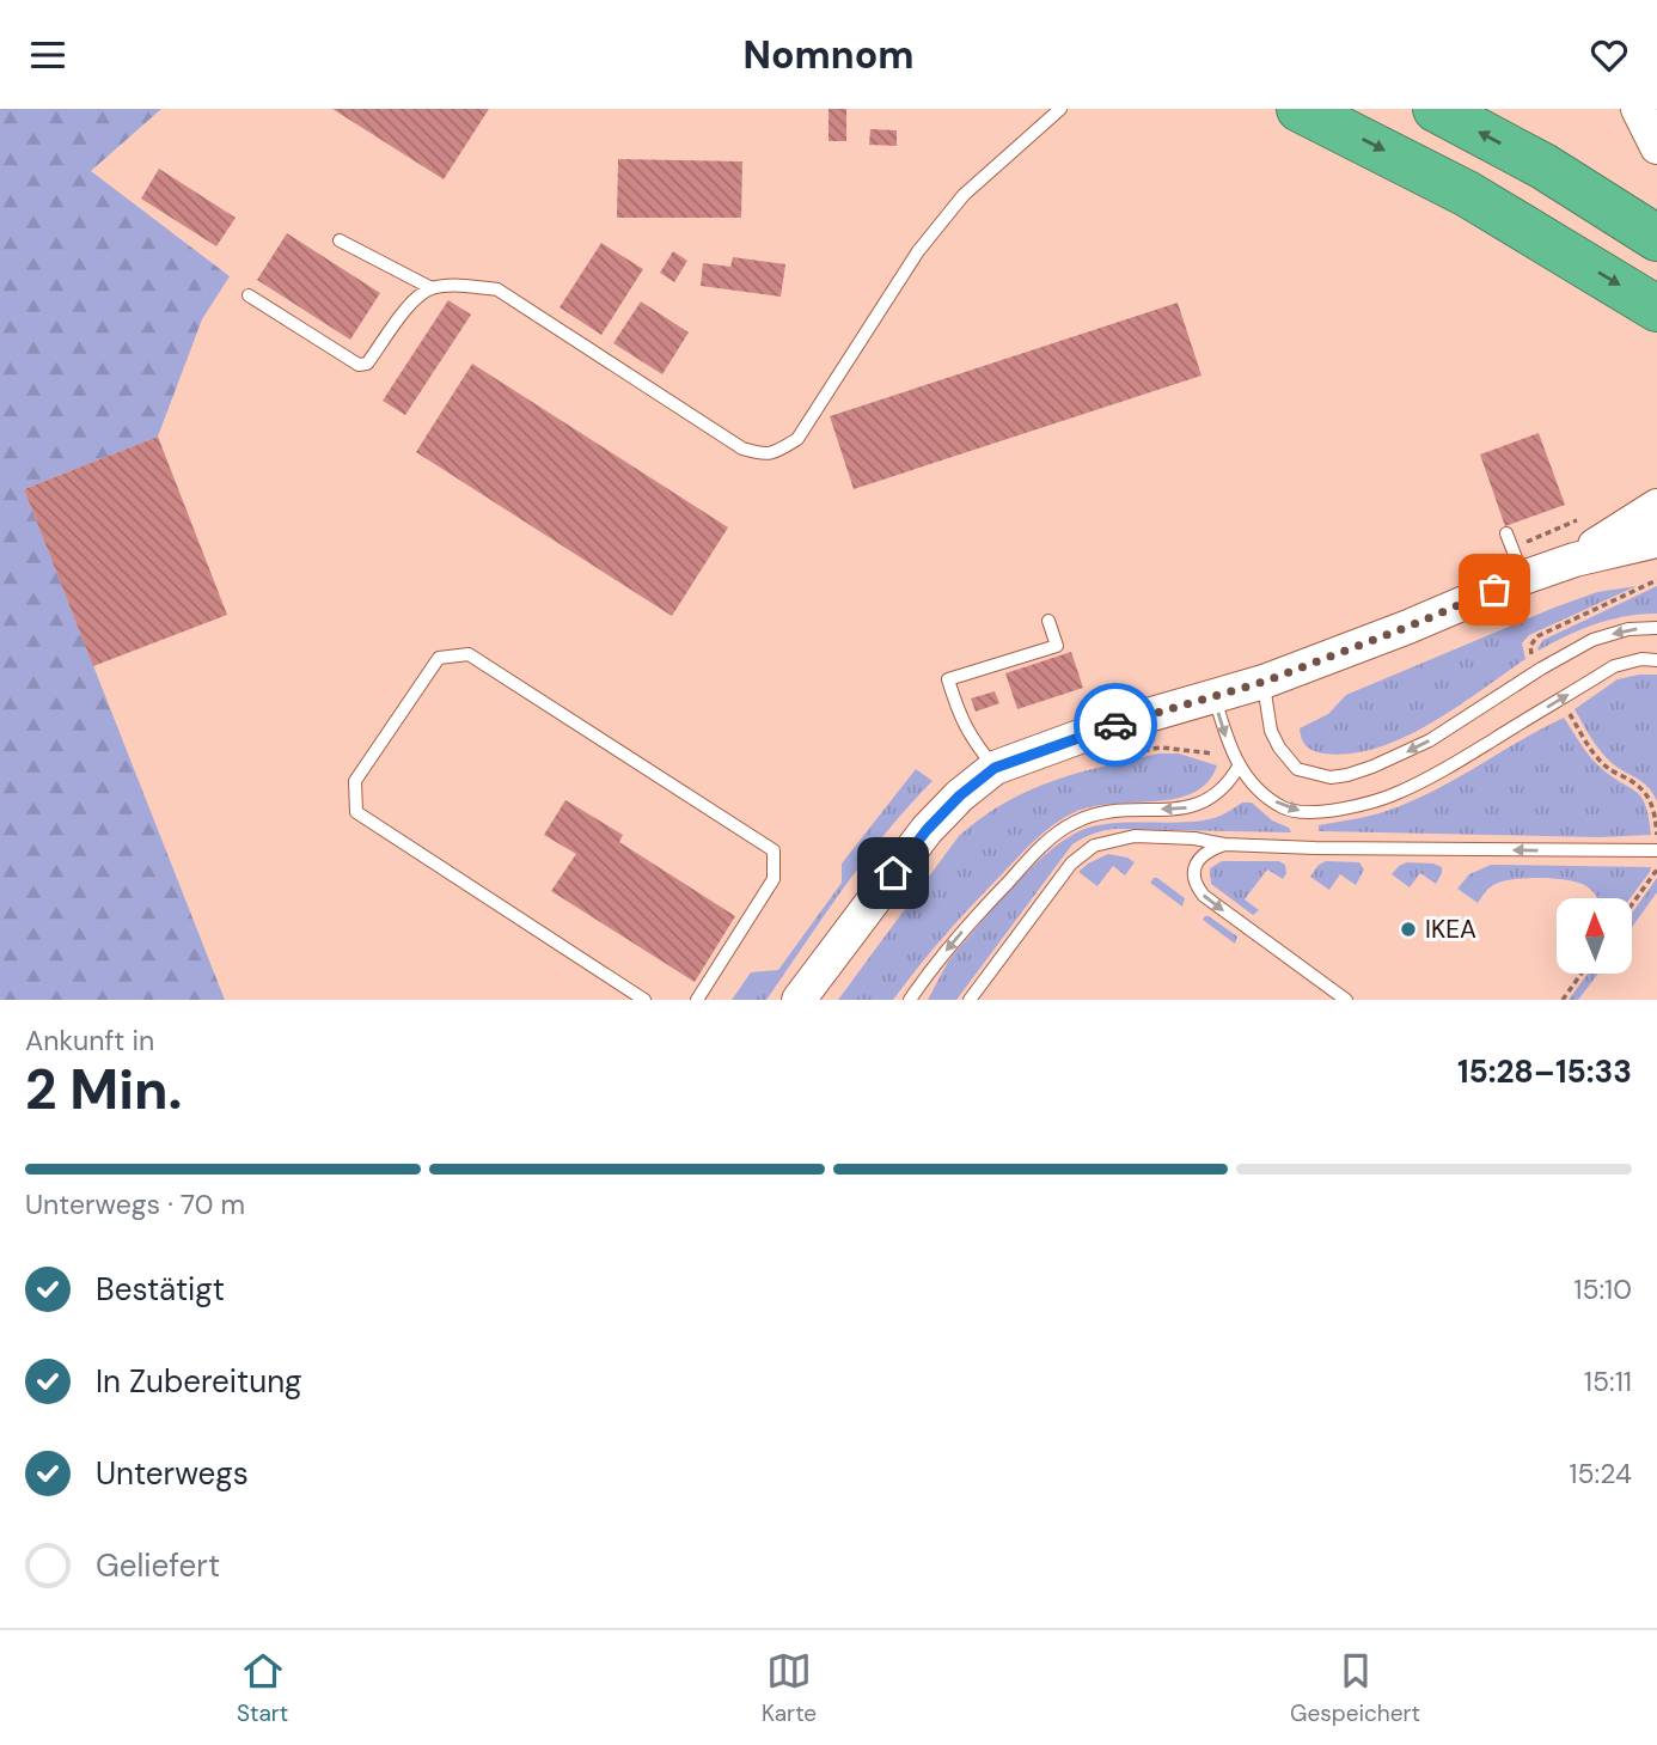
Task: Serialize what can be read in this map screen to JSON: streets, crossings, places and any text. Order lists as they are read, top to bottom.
{
  "places": ["IKEA"],
  "north": "top",
  "page": {
    "header": "Nomnom",
    "heading": ["2 Min.", "Ankunft in", "15:28–15:33"],
    "bar": "Unterwegs · 70 m",
    "list": [
      ["Bestätigt", "15:10"],
      ["In Zubereitung", "15:11"],
      ["Unterwegs", "15:24"],
      "Geliefert"
    ],
    "tabs": ["Start", "Karte", "Gespeichert"]
  }
}
